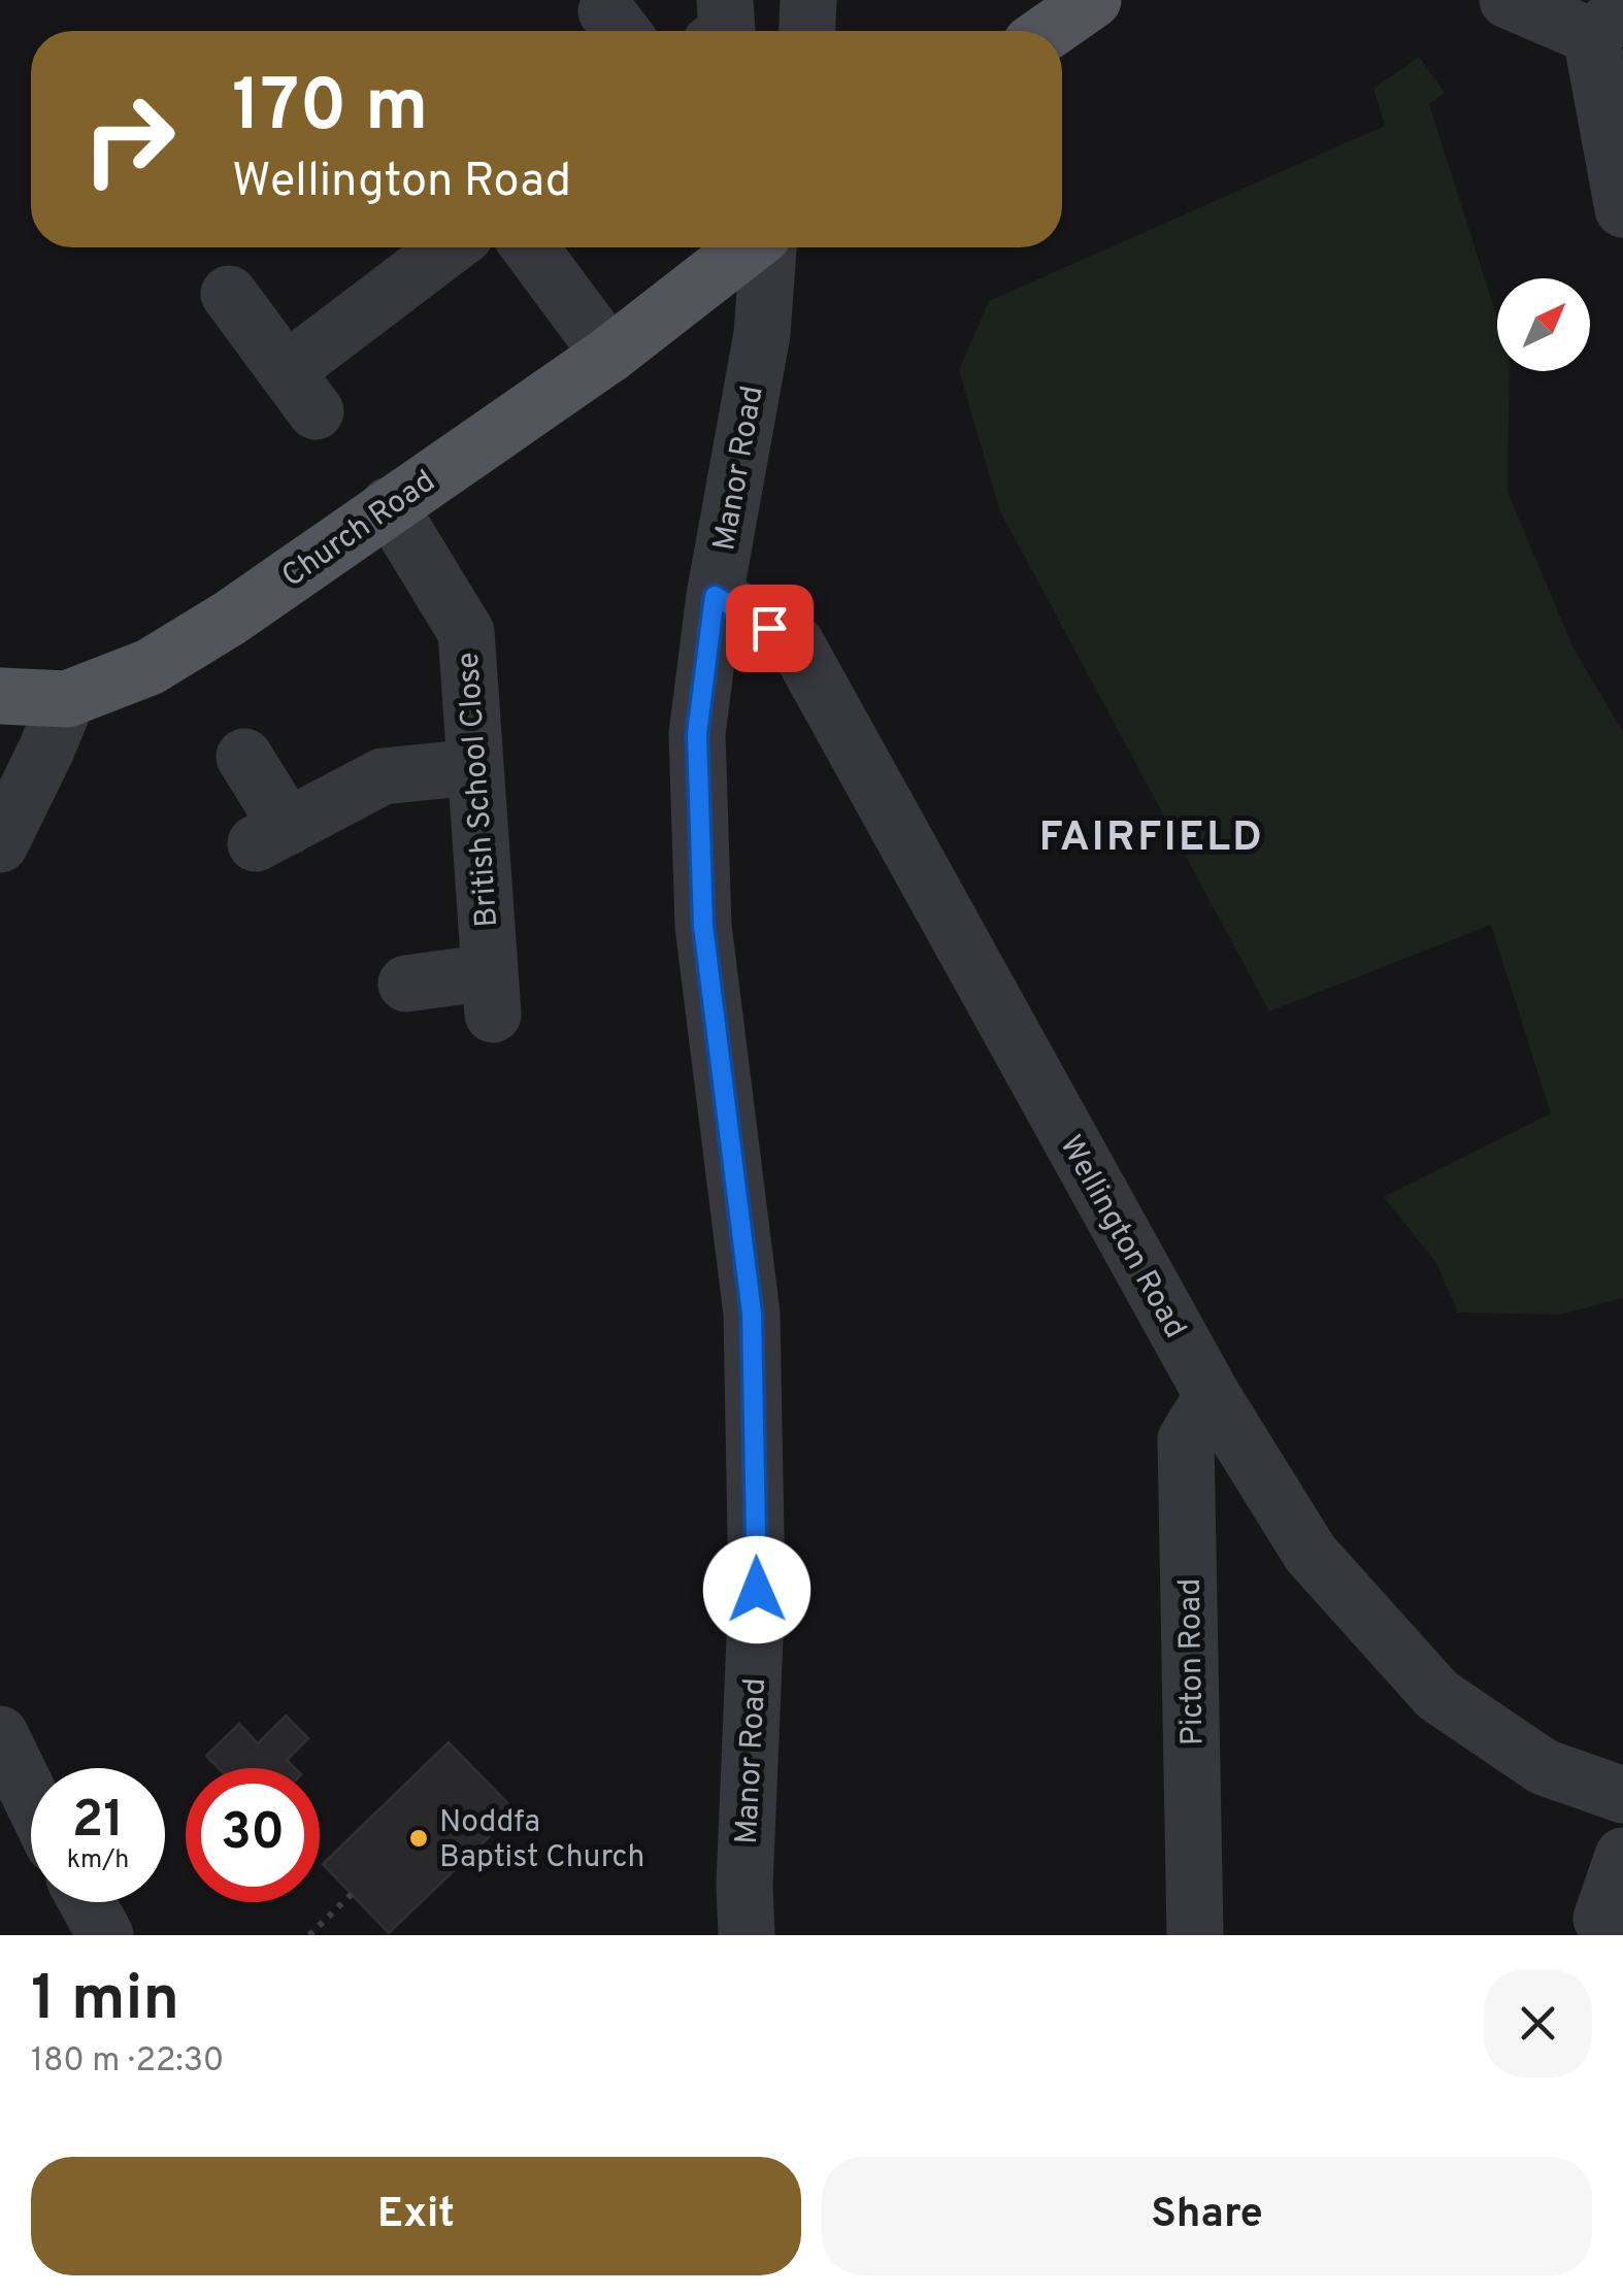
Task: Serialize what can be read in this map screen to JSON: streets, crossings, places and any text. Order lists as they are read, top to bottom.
{
  "streets": {
    "main road": ["Church Road"],
    "street": [
      "Manor Road",
      "British School Close",
      "Wellington Road",
      "Picton Road"
    ]
  },
  "crossings": [
    ["Manor Road", "Wellington Road"],
    ["Church Road", "British School Close"],
    ["Wellington Road", "Picton Road"]
  ],
  "districts": ["FAIRFIELD"],
  "places": ["Noddfa Baptist Church"],
  "north": "top right",
  "page": {
    "turn": ["170 m", "Wellington Road"],
    "speed": "21 km/h",
    "limit": "30",
    "heading": ["1 min", "180 m · 22:30"],
    "buttons": ["Exit", "Share"]
  }
}
